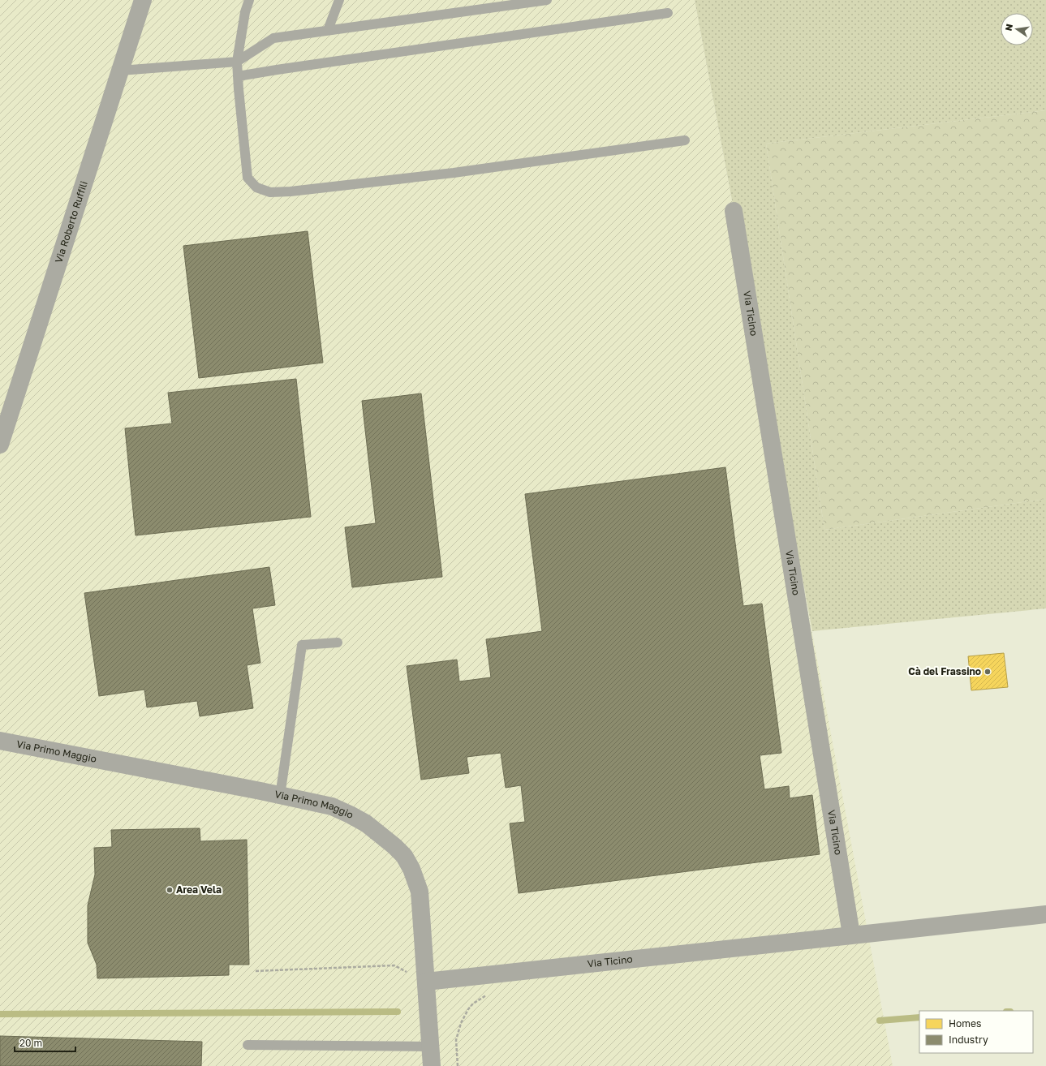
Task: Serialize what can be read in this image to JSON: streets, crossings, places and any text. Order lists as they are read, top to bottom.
{
  "streets": {
    "street": ["Via Roberto Ruffili", "Via Ticino", "Via Primo Maggio"]
  },
  "crossings": [
    ["Via Ticino", "Via Primo Maggio"]
  ],
  "places": ["Cà del Frassino", "Area Vela"],
  "legend": ["Homes", "Industry"],
  "scale_bar": "20 m",
  "north": "left"
}
